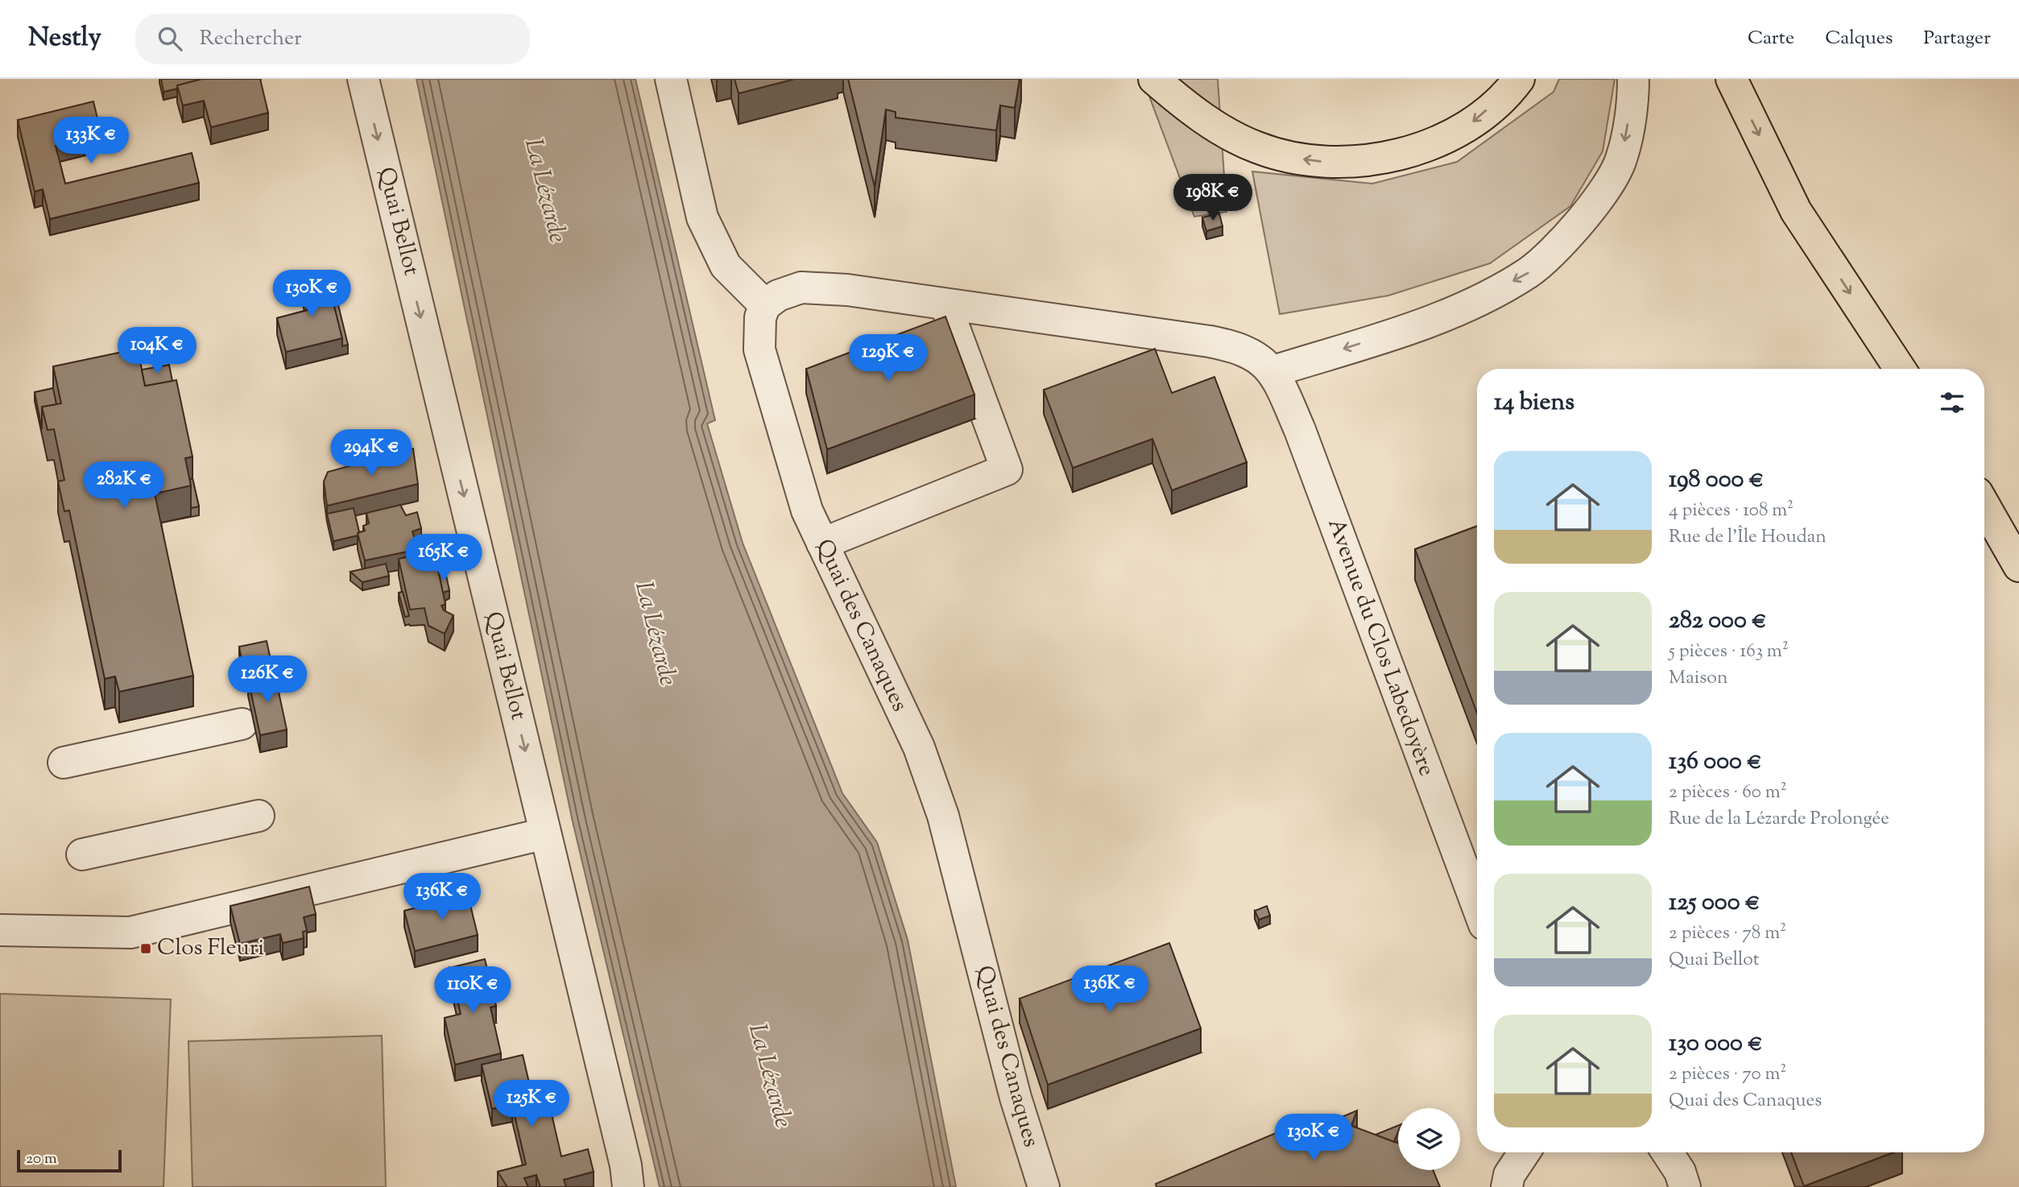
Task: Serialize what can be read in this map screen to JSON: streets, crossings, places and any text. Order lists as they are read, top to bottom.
{
  "streets": {
    "street": ["Quai Bellot", "Quai des Canaques", "Avenue du Clos Labedoyère"]
  },
  "one_way": ["Quai Bellot"],
  "water": ["La Lézarde"],
  "places": {
    "transit": ["Clos Fleuri"]
  },
  "scale_bar": "20 m",
  "page": {
    "header": "Nestly",
    "search": "Rechercher",
    "nav": ["Carte", "Calques", "Partager"],
    "price": [
      "133K €",
      "198K €",
      "130K €",
      "104K €",
      "129K €",
      "294K €",
      "282K €",
      "165K €",
      "126K €",
      "136K €",
      "136K €",
      "110K €",
      "125K €",
      "130K €"
    ],
    "heading": "14 biens",
    "list": [
      {
        "name": "198 000 €",
        "note": "4 pièces · 108 m² · Rue de l'Île Houdan"
      },
      {
        "name": "282 000 €",
        "note": "5 pièces · 163 m² · Maison"
      },
      {
        "name": "136 000 €",
        "note": "2 pièces · 60 m² · Rue de la Lézarde Prolongée"
      },
      {
        "name": "125 000 €",
        "note": "2 pièces · 78 m² · Quai Bellot"
      },
      {
        "name": "130 000 €",
        "note": "2 pièces · 70 m² · Quai des Canaques"
      }
    ],
    "scale": "20 m"
  }
}
